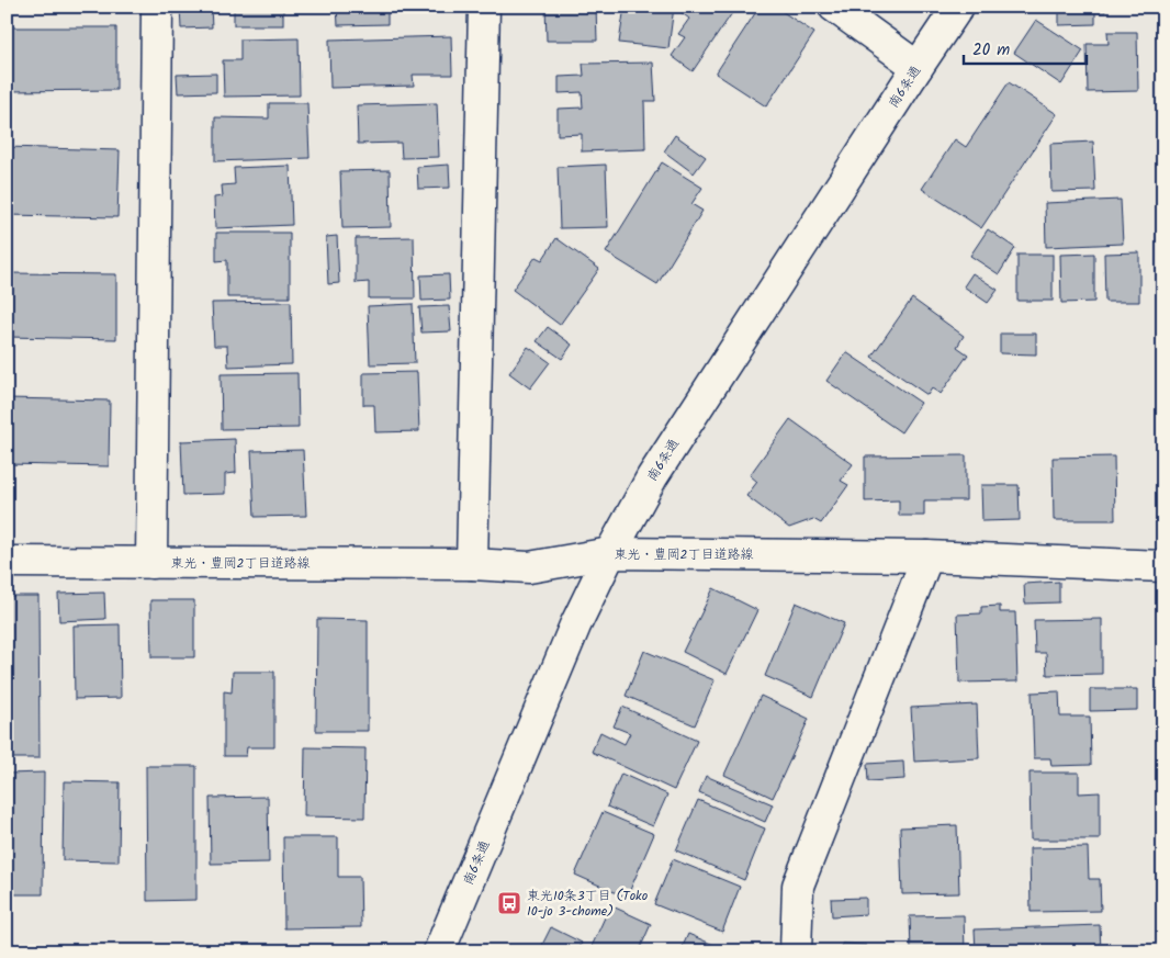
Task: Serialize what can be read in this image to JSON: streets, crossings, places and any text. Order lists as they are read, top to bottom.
{
  "streets": {
    "street": ["南6条通", "東光・豊岡2丁目道路線"]
  },
  "crossings": [
    ["南6条通", "東光・豊岡2丁目道路線"]
  ],
  "places": {
    "bus stop": ["東光10条3丁目 (Toko 10-jo 3-chome)"]
  },
  "scale_bar": "20 m"
}
